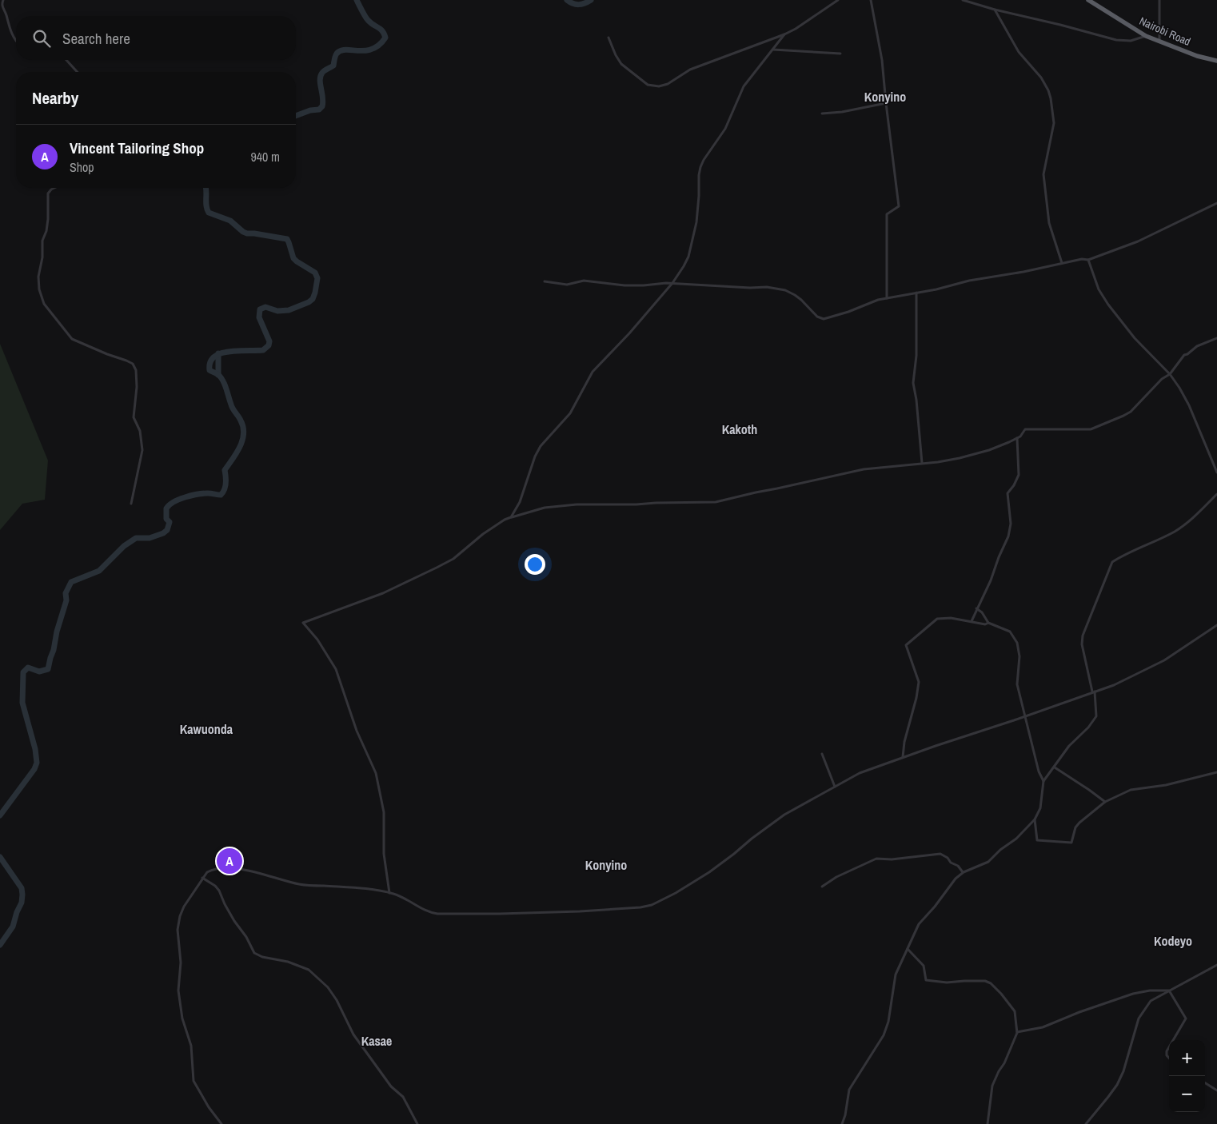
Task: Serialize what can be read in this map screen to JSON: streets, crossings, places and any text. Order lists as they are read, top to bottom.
{
  "streets": {
    "highway": ["Nairobi Road"]
  },
  "districts": [
    "Konyino",
    "Kakoth",
    "Kawuonda",
    "Konyino",
    "Kodeyo",
    "Kasae"
  ],
  "page": {
    "search": "Search here",
    "heading": "Nearby",
    "list": [
      {
        "mark": "A",
        "name": "Vincent Tailoring Shop",
        "note": "Shop",
        "value": "940 m"
      }
    ],
    "pins": "A",
    "map_buttons": ["+", "−"]
  }
}
